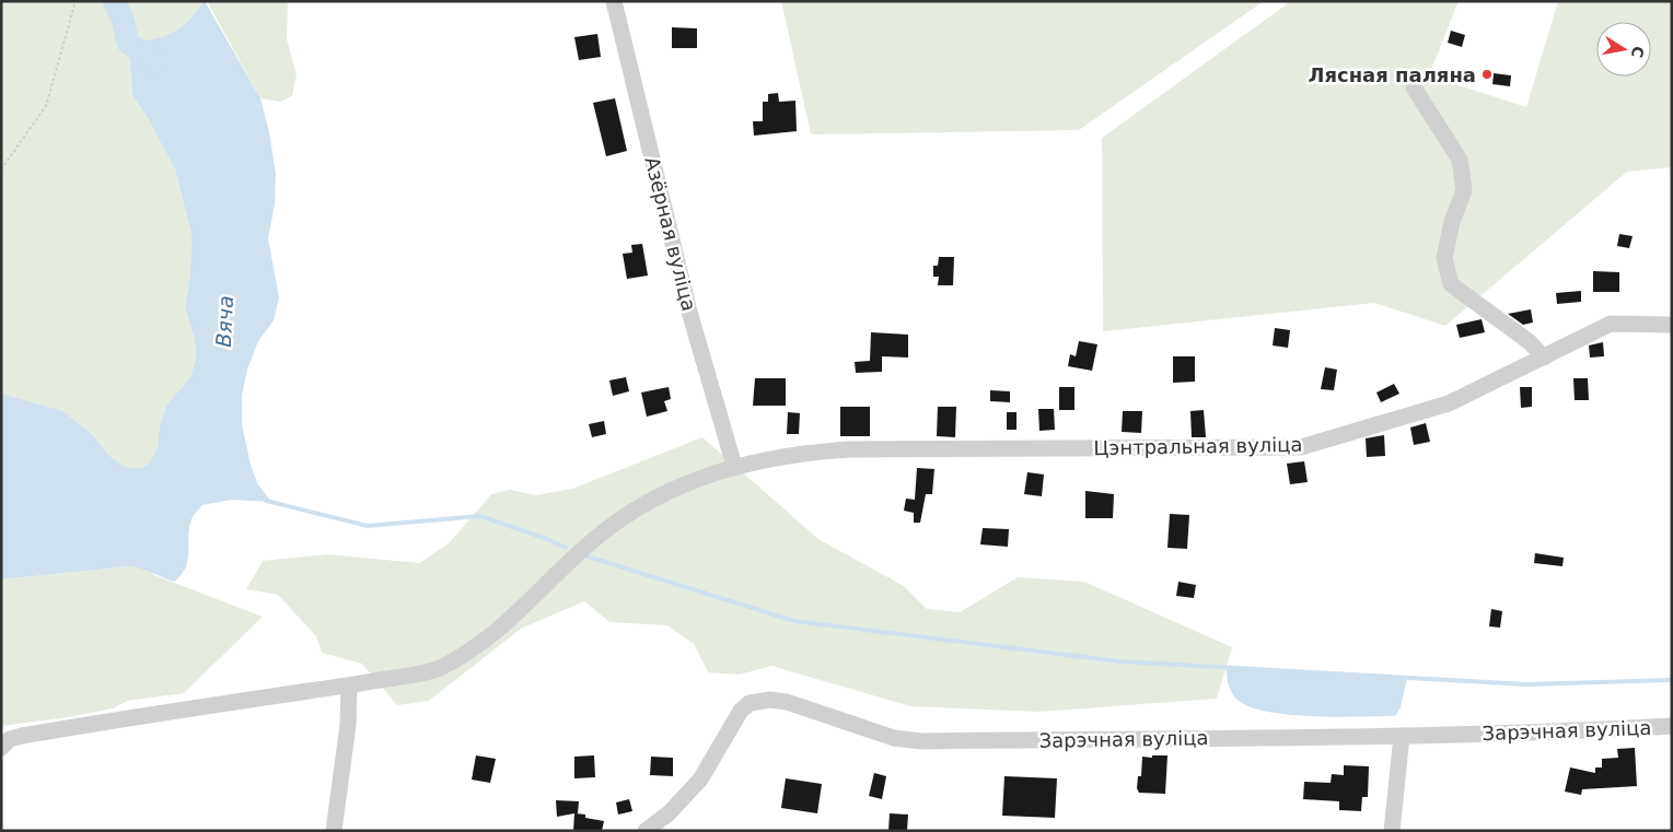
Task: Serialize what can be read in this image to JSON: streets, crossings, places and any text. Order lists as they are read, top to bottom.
{
  "streets": {
    "street": ["Азёрная вуліца", "Цэнтральная вуліца", "Зарэчная вуліца"]
  },
  "crossings": [
    ["Азёрная вуліца", "Цэнтральная вуліца"]
  ],
  "water": ["Вяча"],
  "places": ["Лясная паляна"],
  "north": "right"
}
